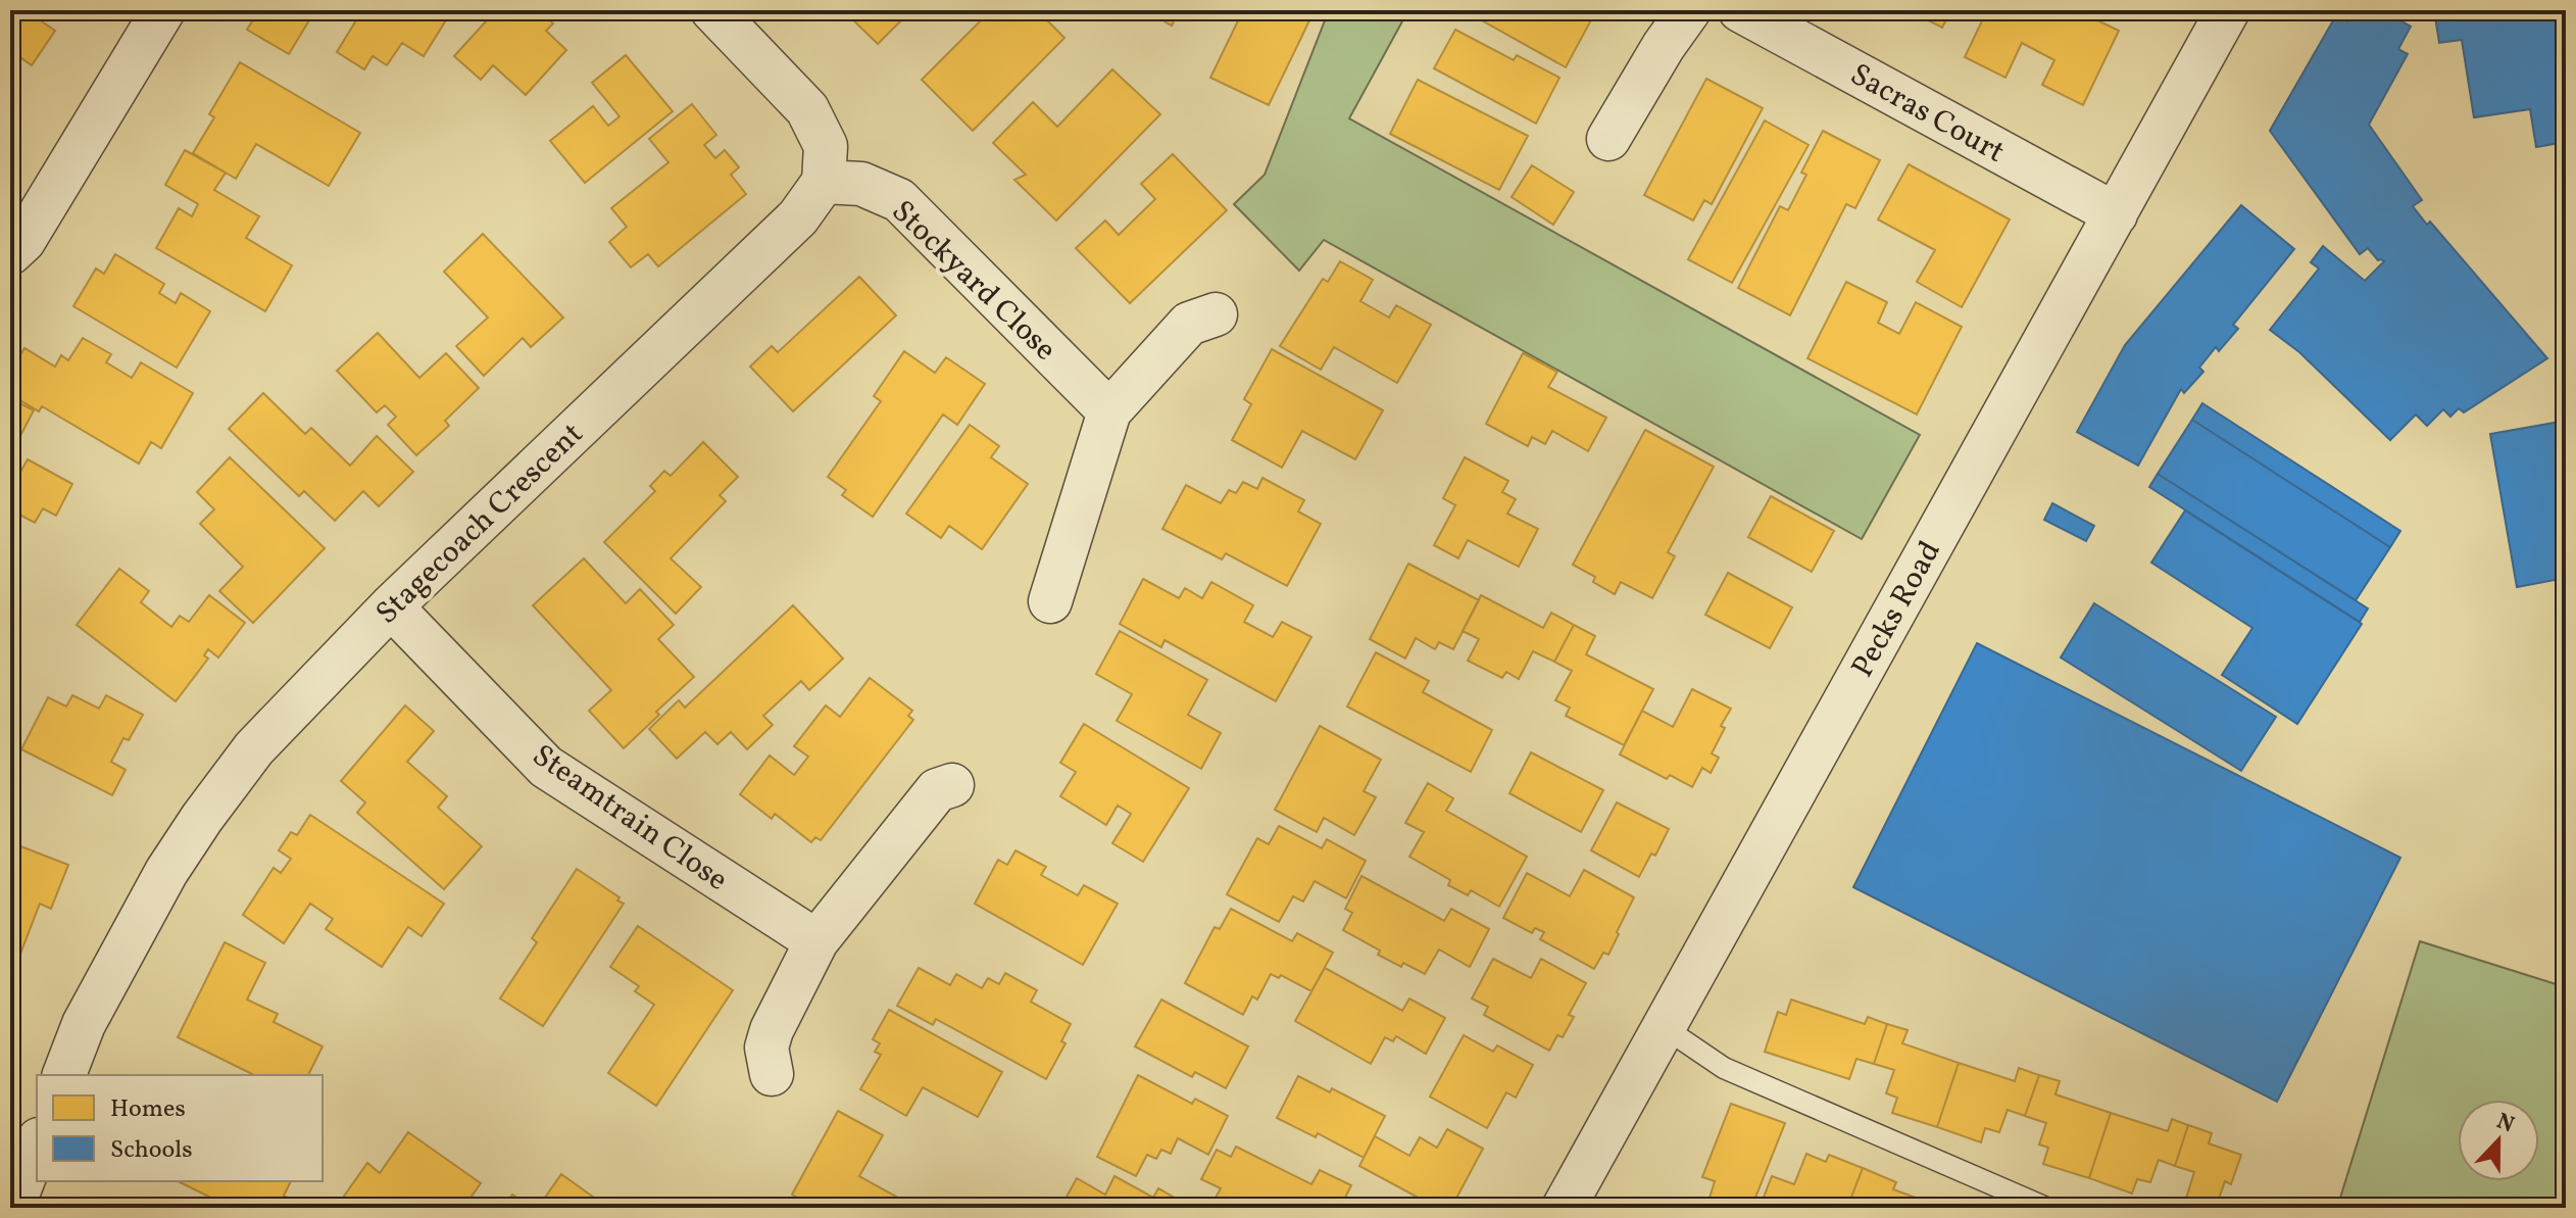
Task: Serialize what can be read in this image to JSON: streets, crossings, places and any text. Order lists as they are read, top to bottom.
{
  "streets": {
    "street": [
      "Sacras Court",
      "Stockyard Close",
      "Stagecoach Crescent",
      "Pecks Road",
      "Steamtrain Close"
    ]
  },
  "crossings": [
    ["Sacras Court", "Pecks Road"],
    ["Stockyard Close", "Stagecoach Crescent"],
    ["Stagecoach Crescent", "Steamtrain Close"]
  ],
  "legend": ["Homes", "Schools"],
  "north": "top"
}
